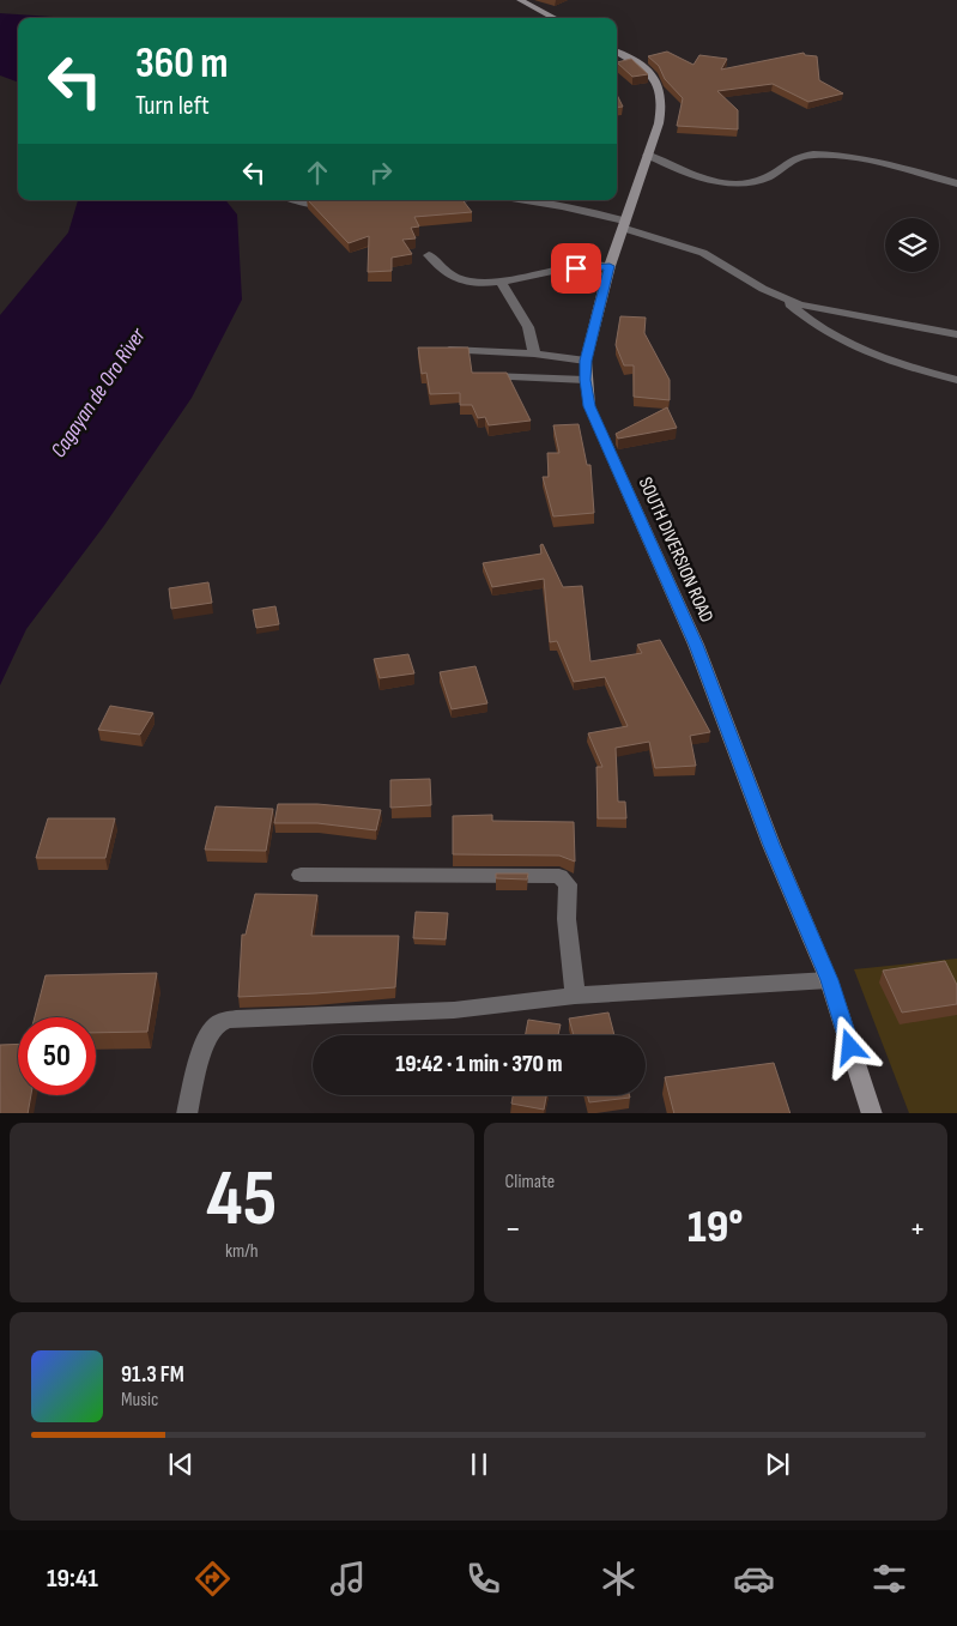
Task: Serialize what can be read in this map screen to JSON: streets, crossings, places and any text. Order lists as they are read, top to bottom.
{
  "streets": {
    "main road": ["SOUTH DIVERSION ROAD"]
  },
  "water": ["Cagayan de Oro River"],
  "page": {
    "turn": ["360 m", "Turn left"],
    "limit": "50",
    "trip": "19:42 · 1 min · 370 m",
    "tile": [
      ["45", "km/h"],
      "Climate"
    ],
    "heat": ["−", "19°", "+"],
    "song": ["91.3 FM", "Music"],
    "tabs": "19:41"
  }
}
